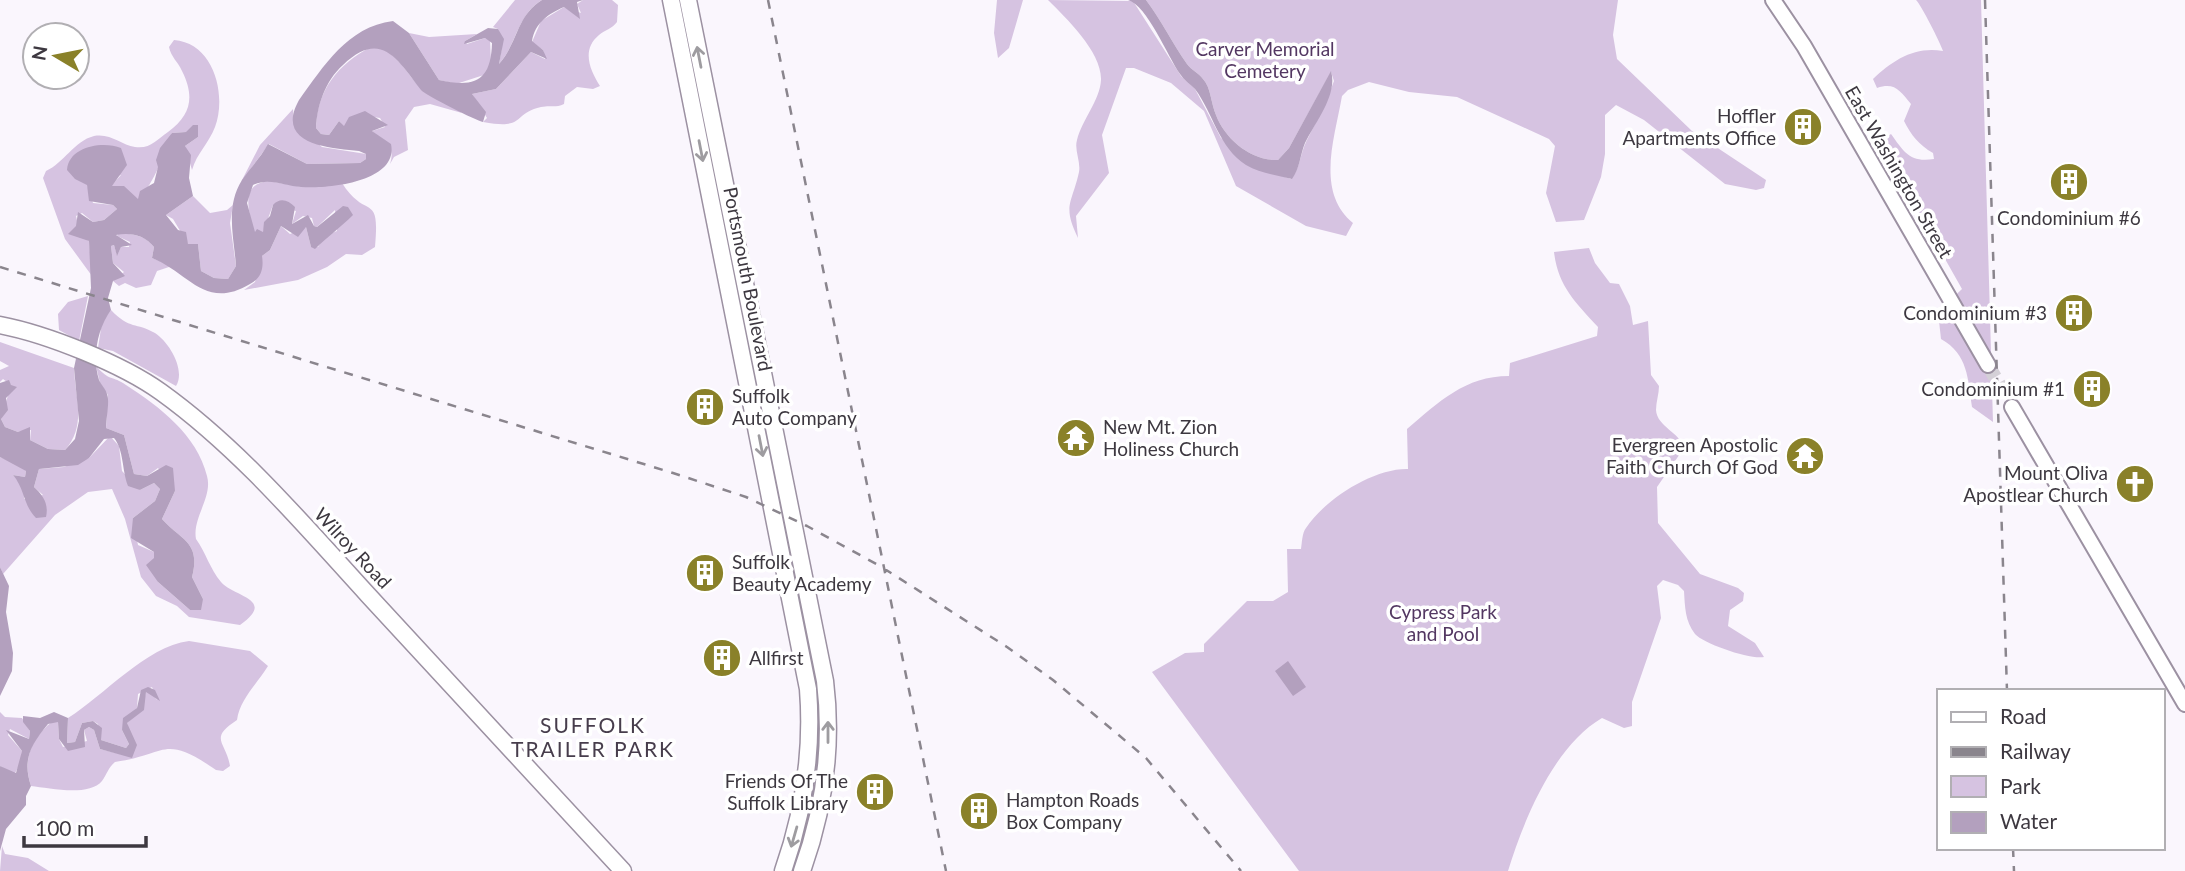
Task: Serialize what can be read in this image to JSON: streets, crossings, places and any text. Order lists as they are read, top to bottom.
{
  "streets": {
    "main road": ["East Washington Street", "Portsmouth Boulevard", "Wilroy Road"]
  },
  "districts": ["SUFFOLK TRAILER PARK"],
  "parks": ["Carver Memorial Cemetery", "Cypress Park and Pool"],
  "places": {
    "building": [
      "Hoffler Apartments Office",
      "Condominium #6",
      "Condominium #3",
      "Condominium #1",
      "Suffolk Auto Company",
      "Suffolk Beauty Academy",
      "Allfirst",
      "Friends Of The Suffolk Library",
      "Hampton Roads Box Company"
    ],
    "temple": ["New Mt. Zion Holiness Church", "Evergreen Apostolic Faith Church Of God"],
    "church": ["Mount Oliva Apostlear Church"]
  },
  "legend": [
    "Road",
    "Railway",
    "Park",
    "Water"
  ],
  "scale_bar": "100 m",
  "north": "left"
}
